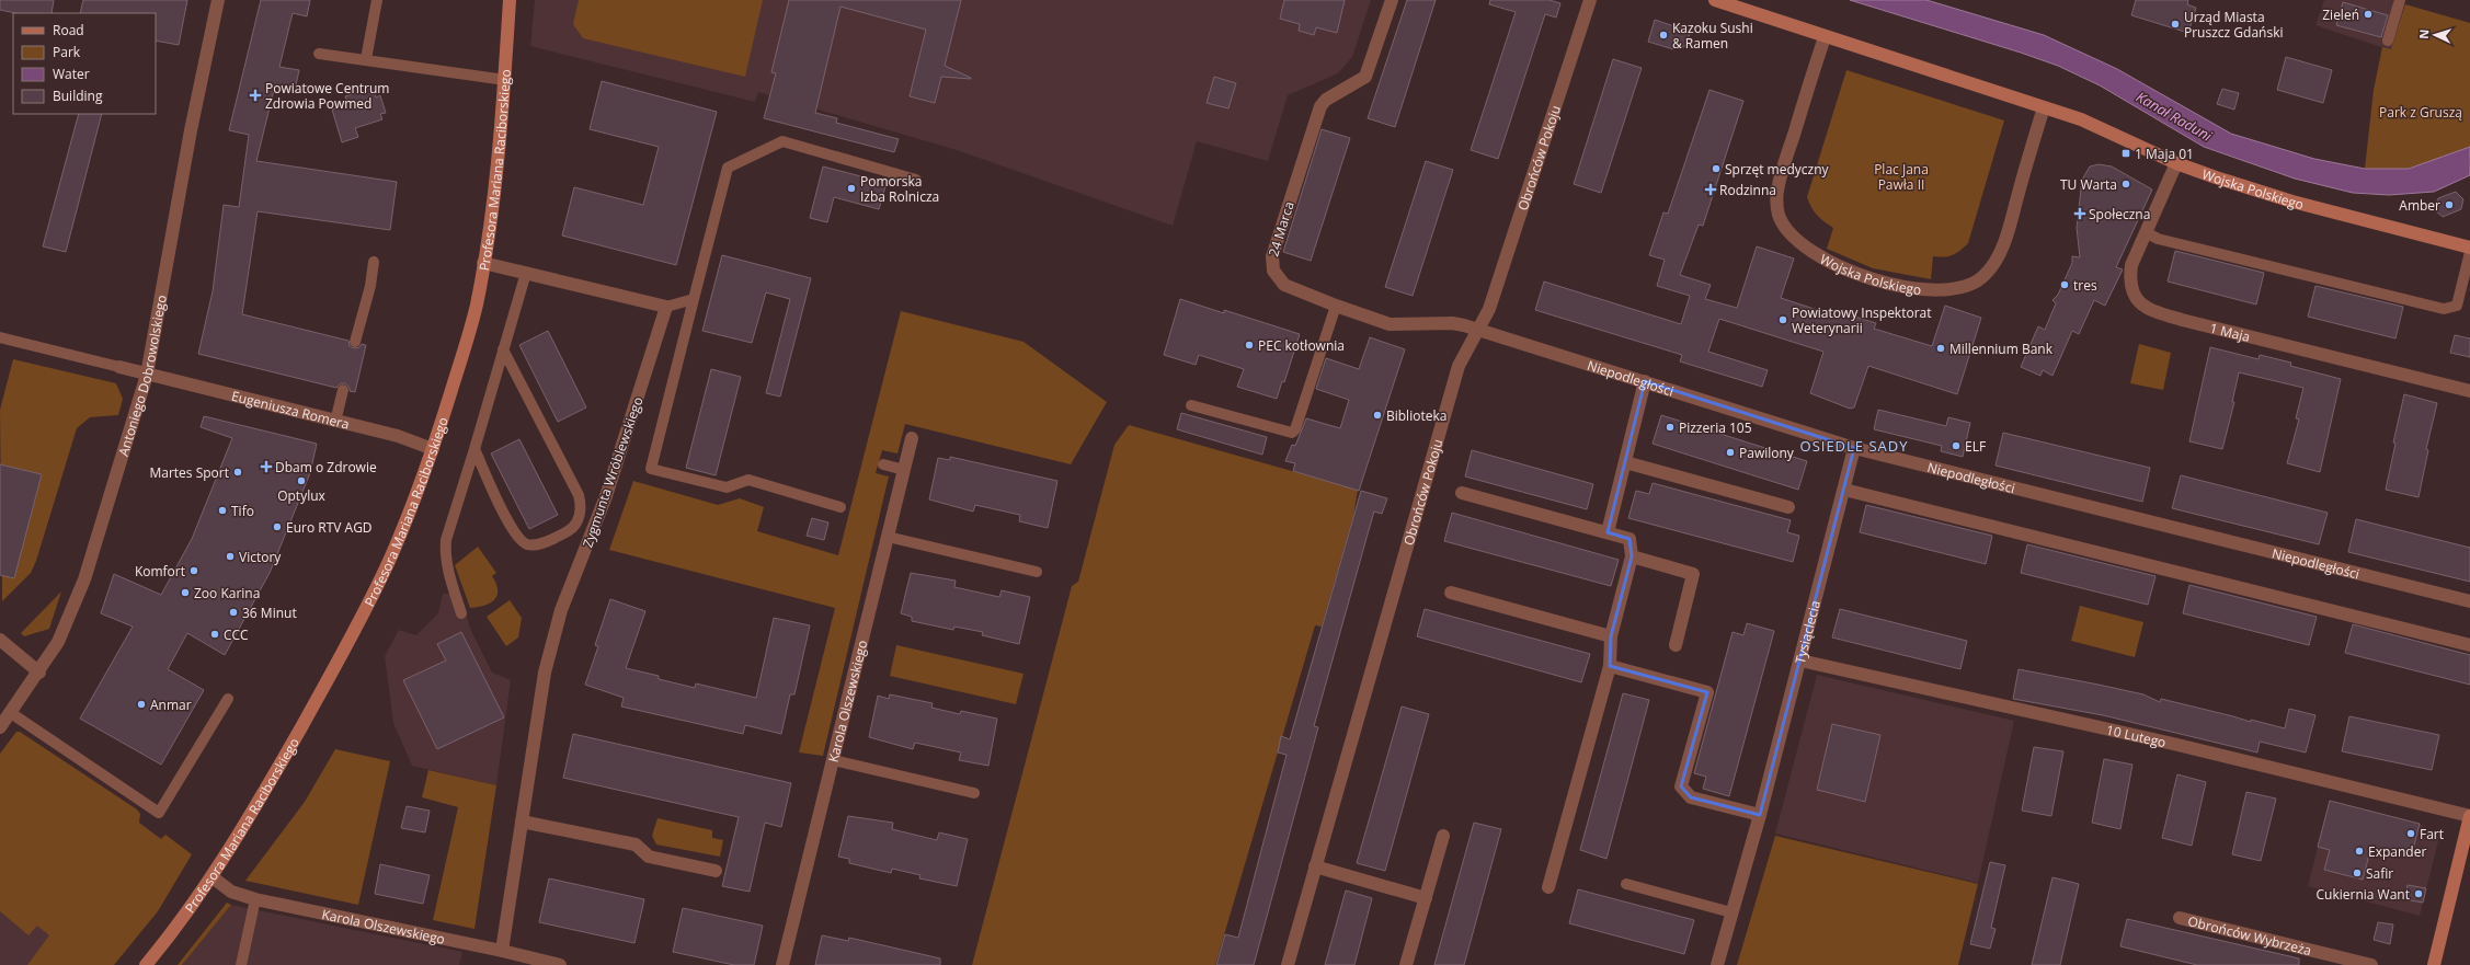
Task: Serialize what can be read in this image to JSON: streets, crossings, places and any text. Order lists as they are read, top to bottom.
{
  "streets": {
    "main road": ["Profesora Mariana Raciborskiego", "Wojska Polskiego"],
    "street": [
      "Obrońców Pokoju",
      "24 Marca",
      "1 Maja",
      "Antoniego Dobrowolskiego",
      "Niepodległości",
      "Eugeniusza Romera",
      "Zygmunta Wróblewskiego",
      "Tysiąclecia",
      "Karola Olszewskiego",
      "10 Lutego",
      "Obrońców Wybrzeża"
    ]
  },
  "crossings": [
    ["Obrońców Pokoju", "24 Marca"],
    ["Obrońców Pokoju", "Niepodległości"],
    ["Profesora Mariana Raciborskiego", "Eugeniusza Romera"],
    ["Profesora Mariana Raciborskiego", "Karola Olszewskiego"],
    ["Wojska Polskiego", "1 Maja"],
    ["24 Marca", "Niepodległości"],
    ["Antoniego Dobrowolskiego", "Eugeniusza Romera"],
    ["Niepodległości", "Tysiąclecia"],
    ["Zygmunta Wróblewskiego", "Karola Olszewskiego"],
    ["Tysiąclecia", "10 Lutego"]
  ],
  "districts": ["OSIEDLE SADY"],
  "water": ["Kanał Raduni"],
  "parks": ["Park z Gruszą", "Plac Jana Pawła II"],
  "places": {
    "other": [
      "Zieleń",
      "Urząd Miasta Pruszcz Gdański",
      "Kazoku Sushi & Ramen",
      "Sprzęt medyczny",
      "TU Warta",
      "Pomorska Izba Rolnicza",
      "Amber",
      "tres",
      "Powiatowy Inspektorat Weterynarii",
      "PEC kotłownia",
      "Millennium Bank",
      "Biblioteka",
      "Pizzeria 105",
      "ELF",
      "Pawilony",
      "Martes Sport",
      "Optylux",
      "Tifo",
      "Euro RTV AGD",
      "Victory",
      "Komfort",
      "Zoo Karina",
      "36 Minut",
      "CCC",
      "Anmar",
      "Fart",
      "Expander",
      "Safir",
      "Cukiernia Want"
    ],
    "health": [
      "Powiatowe Centrum Zdrowia Powmed",
      "Rodzinna",
      "Społeczna",
      "Dbam o Zdrowie"
    ],
    "transit": ["1 Maja 01"]
  },
  "legend": [
    "Road",
    "Park",
    "Water",
    "Building"
  ],
  "north": "left"
}
